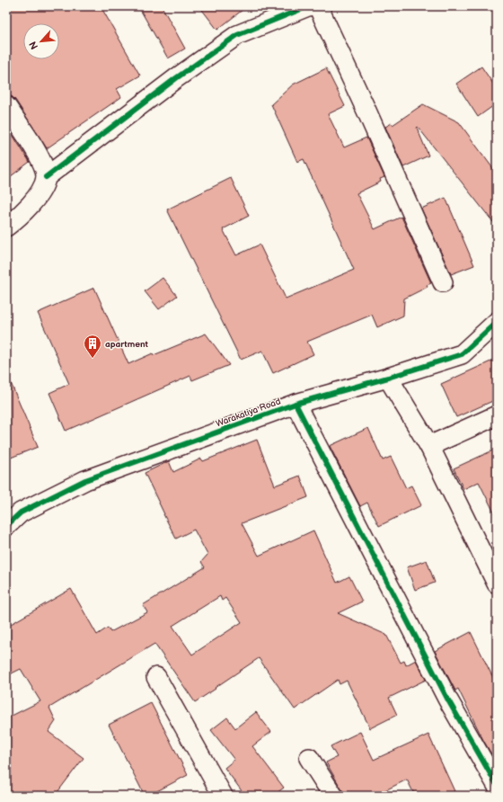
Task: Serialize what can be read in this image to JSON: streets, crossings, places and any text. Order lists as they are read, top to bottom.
{
  "streets": {
    "street": ["Warakatiya Road"]
  },
  "places": {
    "building": ["apartment"]
  },
  "north": "bottom left"
}
